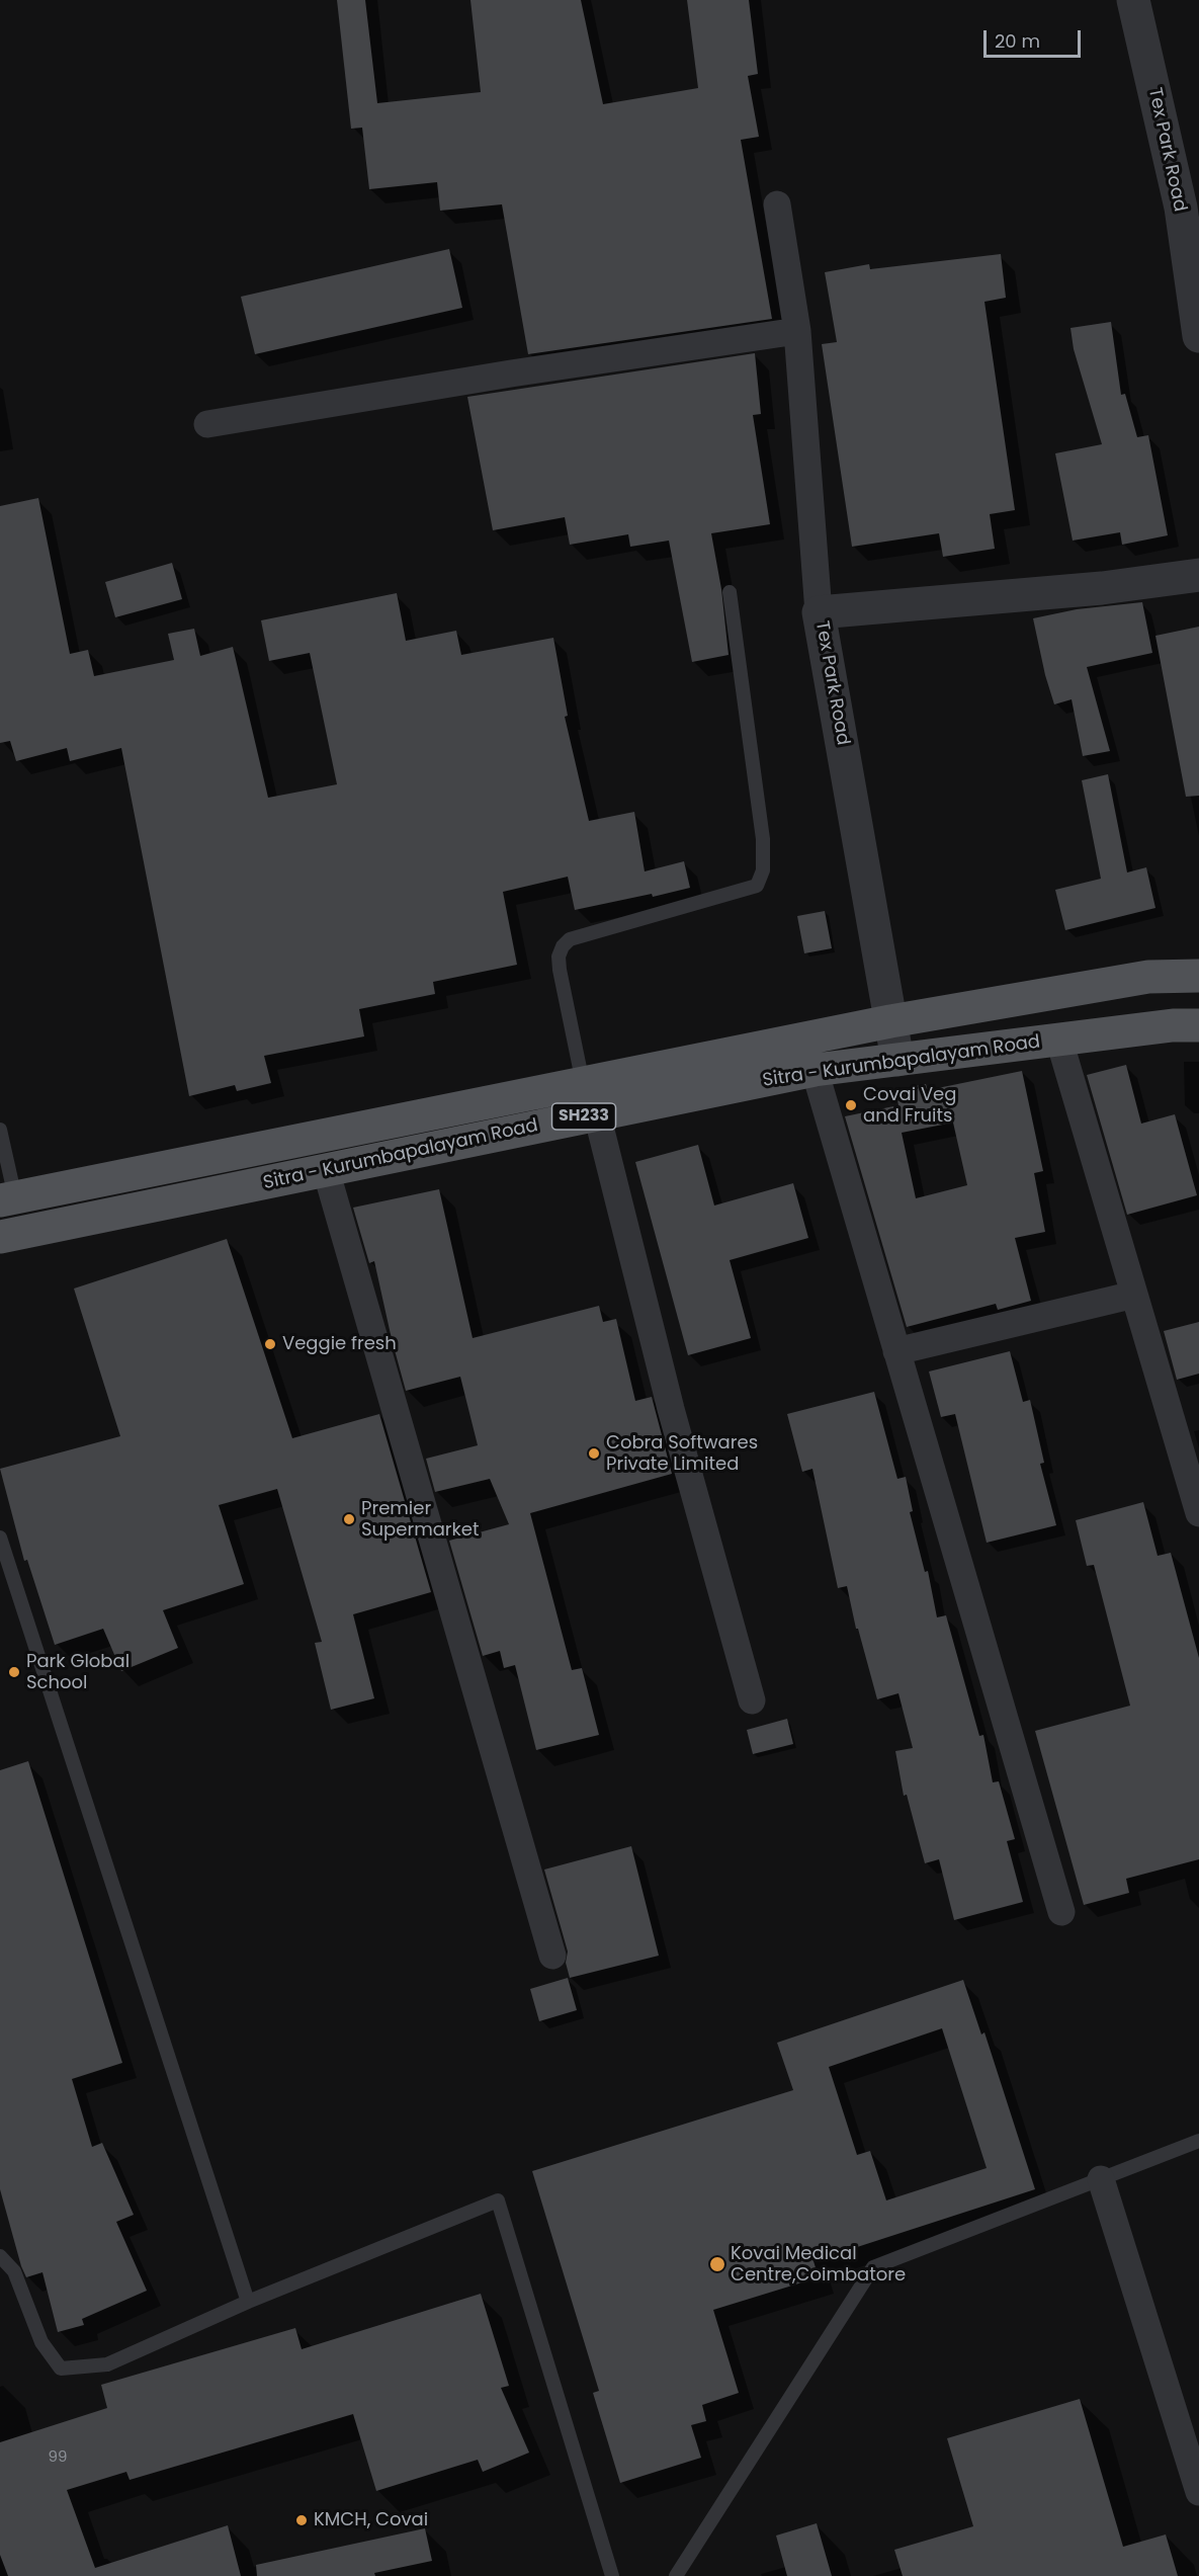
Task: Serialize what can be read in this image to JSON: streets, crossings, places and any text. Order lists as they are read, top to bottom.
{
  "streets": {
    "main road": ["Sitra - Kurumbapalayam Road", "SH233"],
    "street": ["Tex Park Road"]
  },
  "crossings": [
    ["Tex Park Road", "Sitra - Kurumbapalayam Road"]
  ],
  "places": [
    "Covai Veg and Fruits",
    "Veggie fresh",
    "Cobra Softwares Private Limited",
    "Premier Supermarket",
    "Park Global School",
    "Kovai Medical Centre,Coimbatore",
    "KMCH, Covai"
  ],
  "house_numbers": ["99"],
  "scale_bar": "20 m"
}
